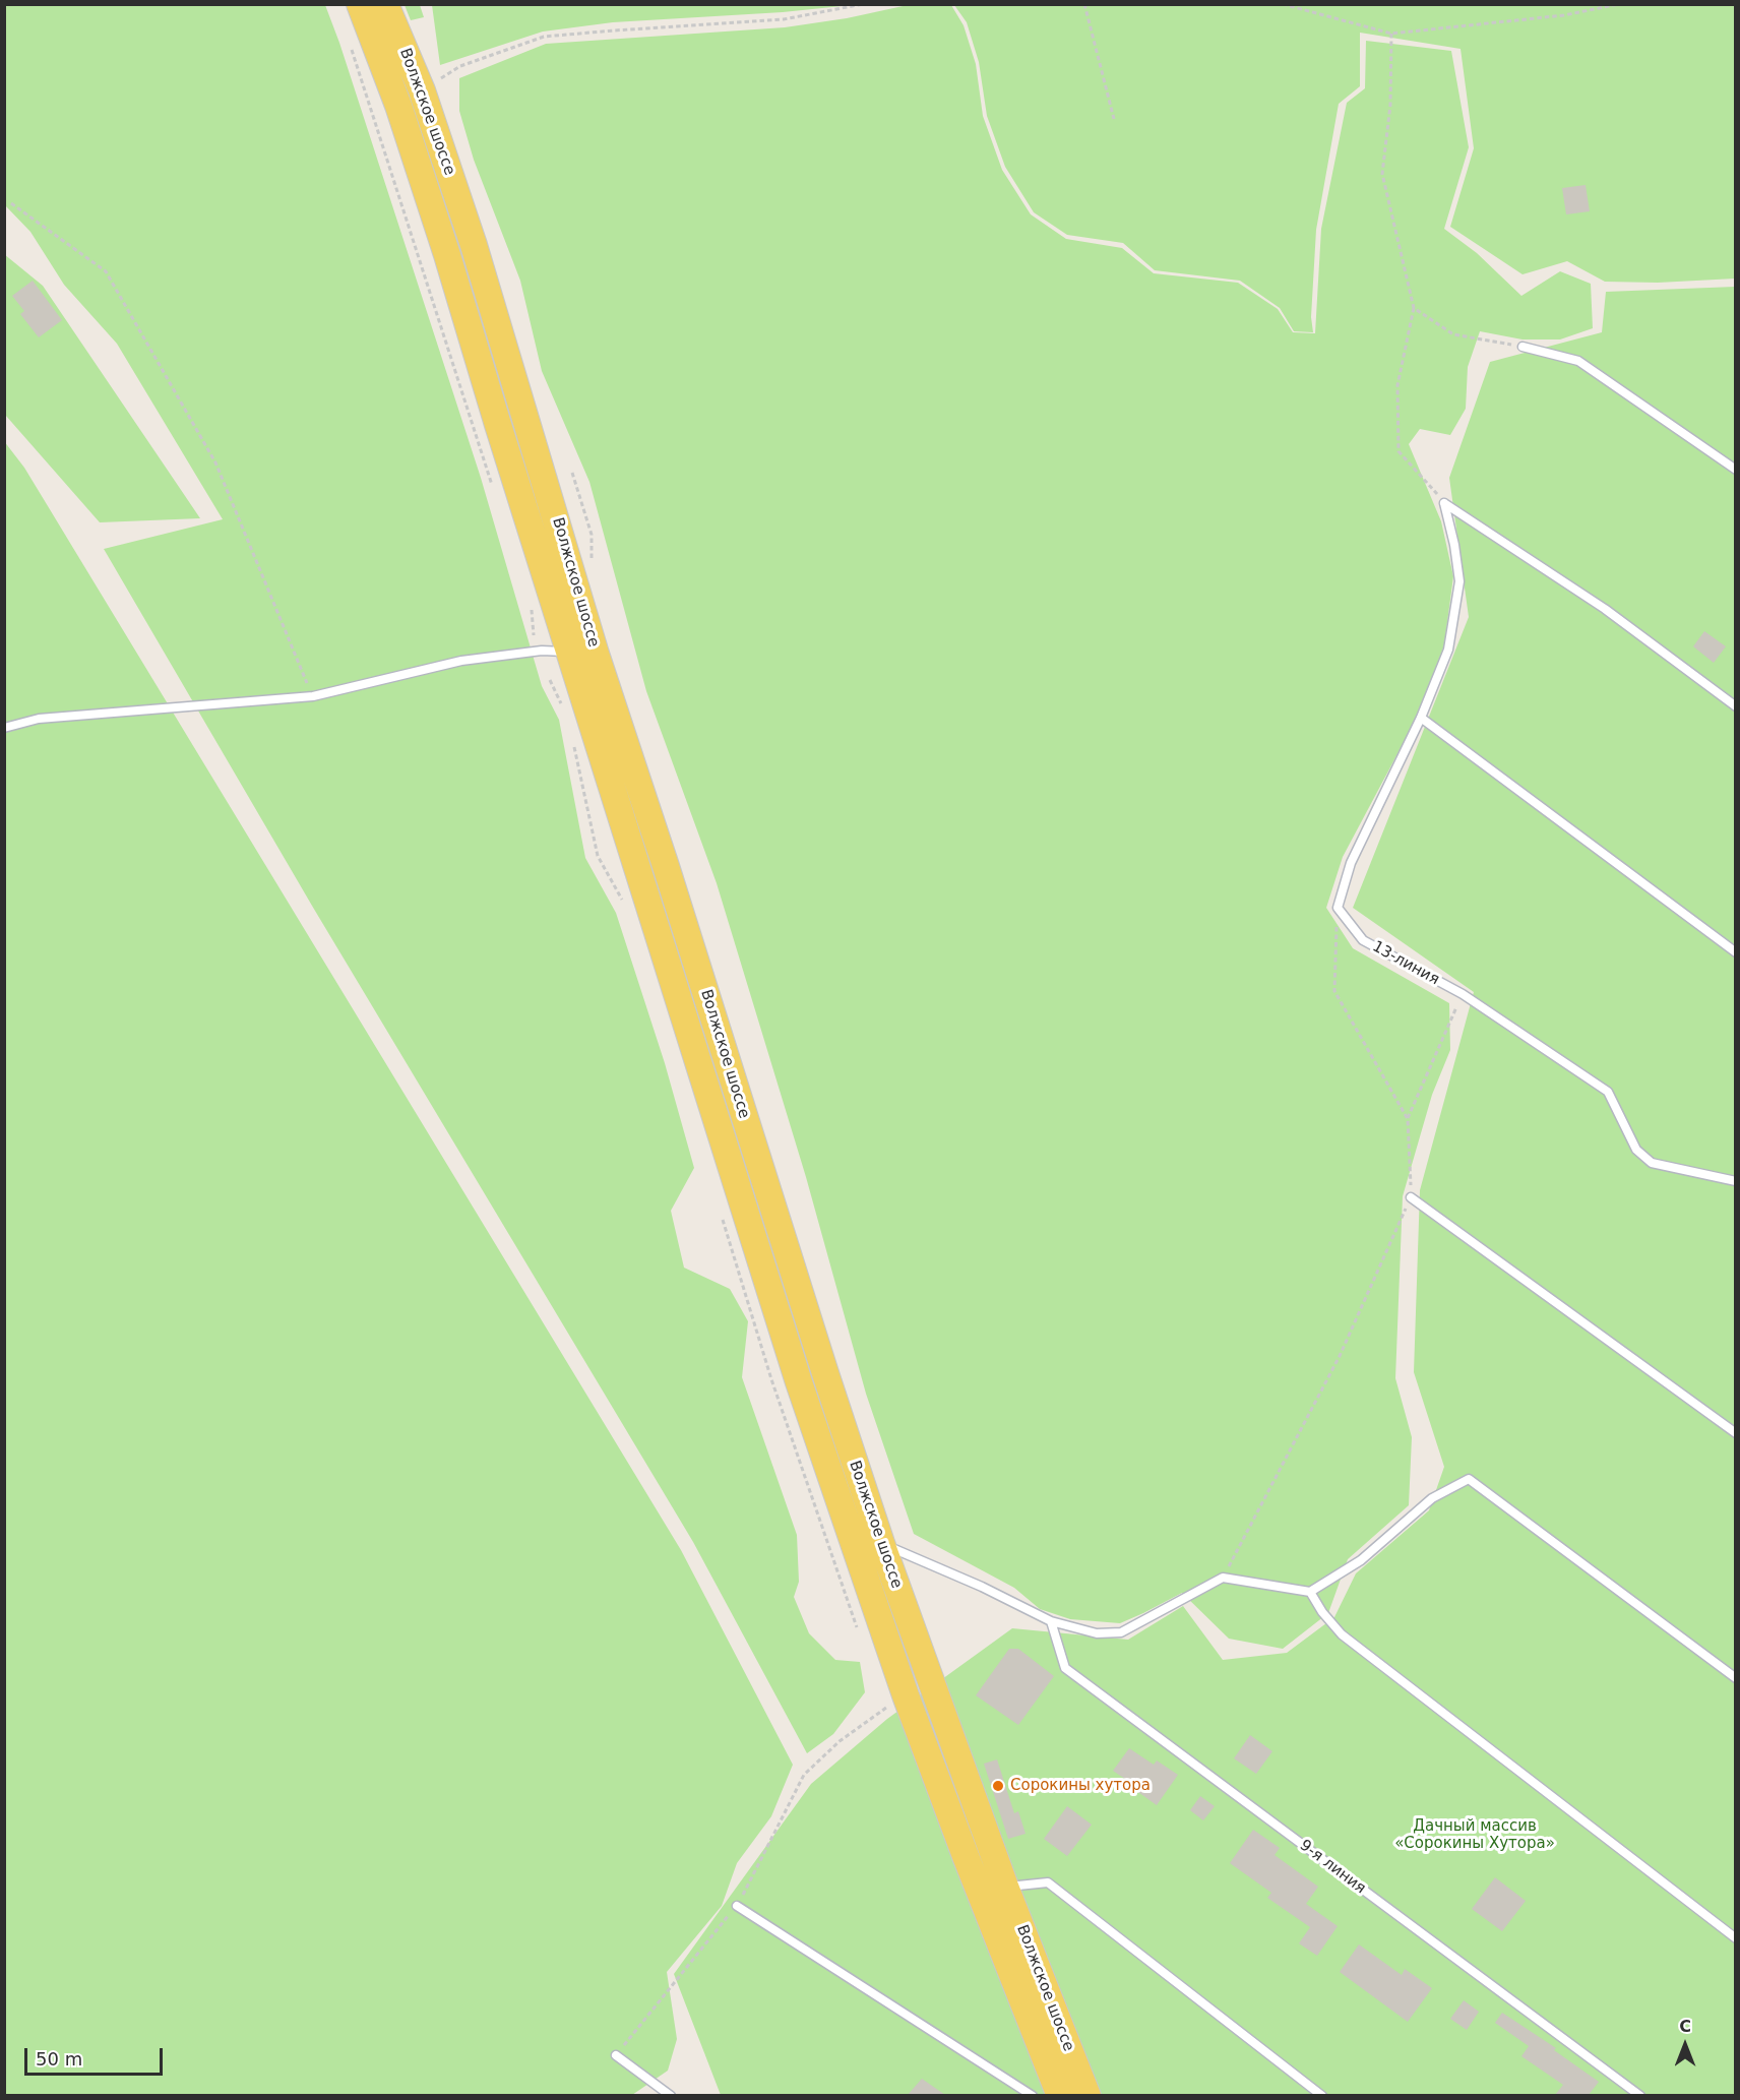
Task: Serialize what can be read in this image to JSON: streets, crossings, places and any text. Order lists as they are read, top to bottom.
{
  "streets": {
    "main road": ["Волжское шоссе"],
    "lane": ["13-линия", "9-я линия"]
  },
  "parks": ["Дачный массив «Сорокины Хутора»"],
  "places": ["Сорокины хутора"],
  "scale_bar": "50 m",
  "north": "top"
}
